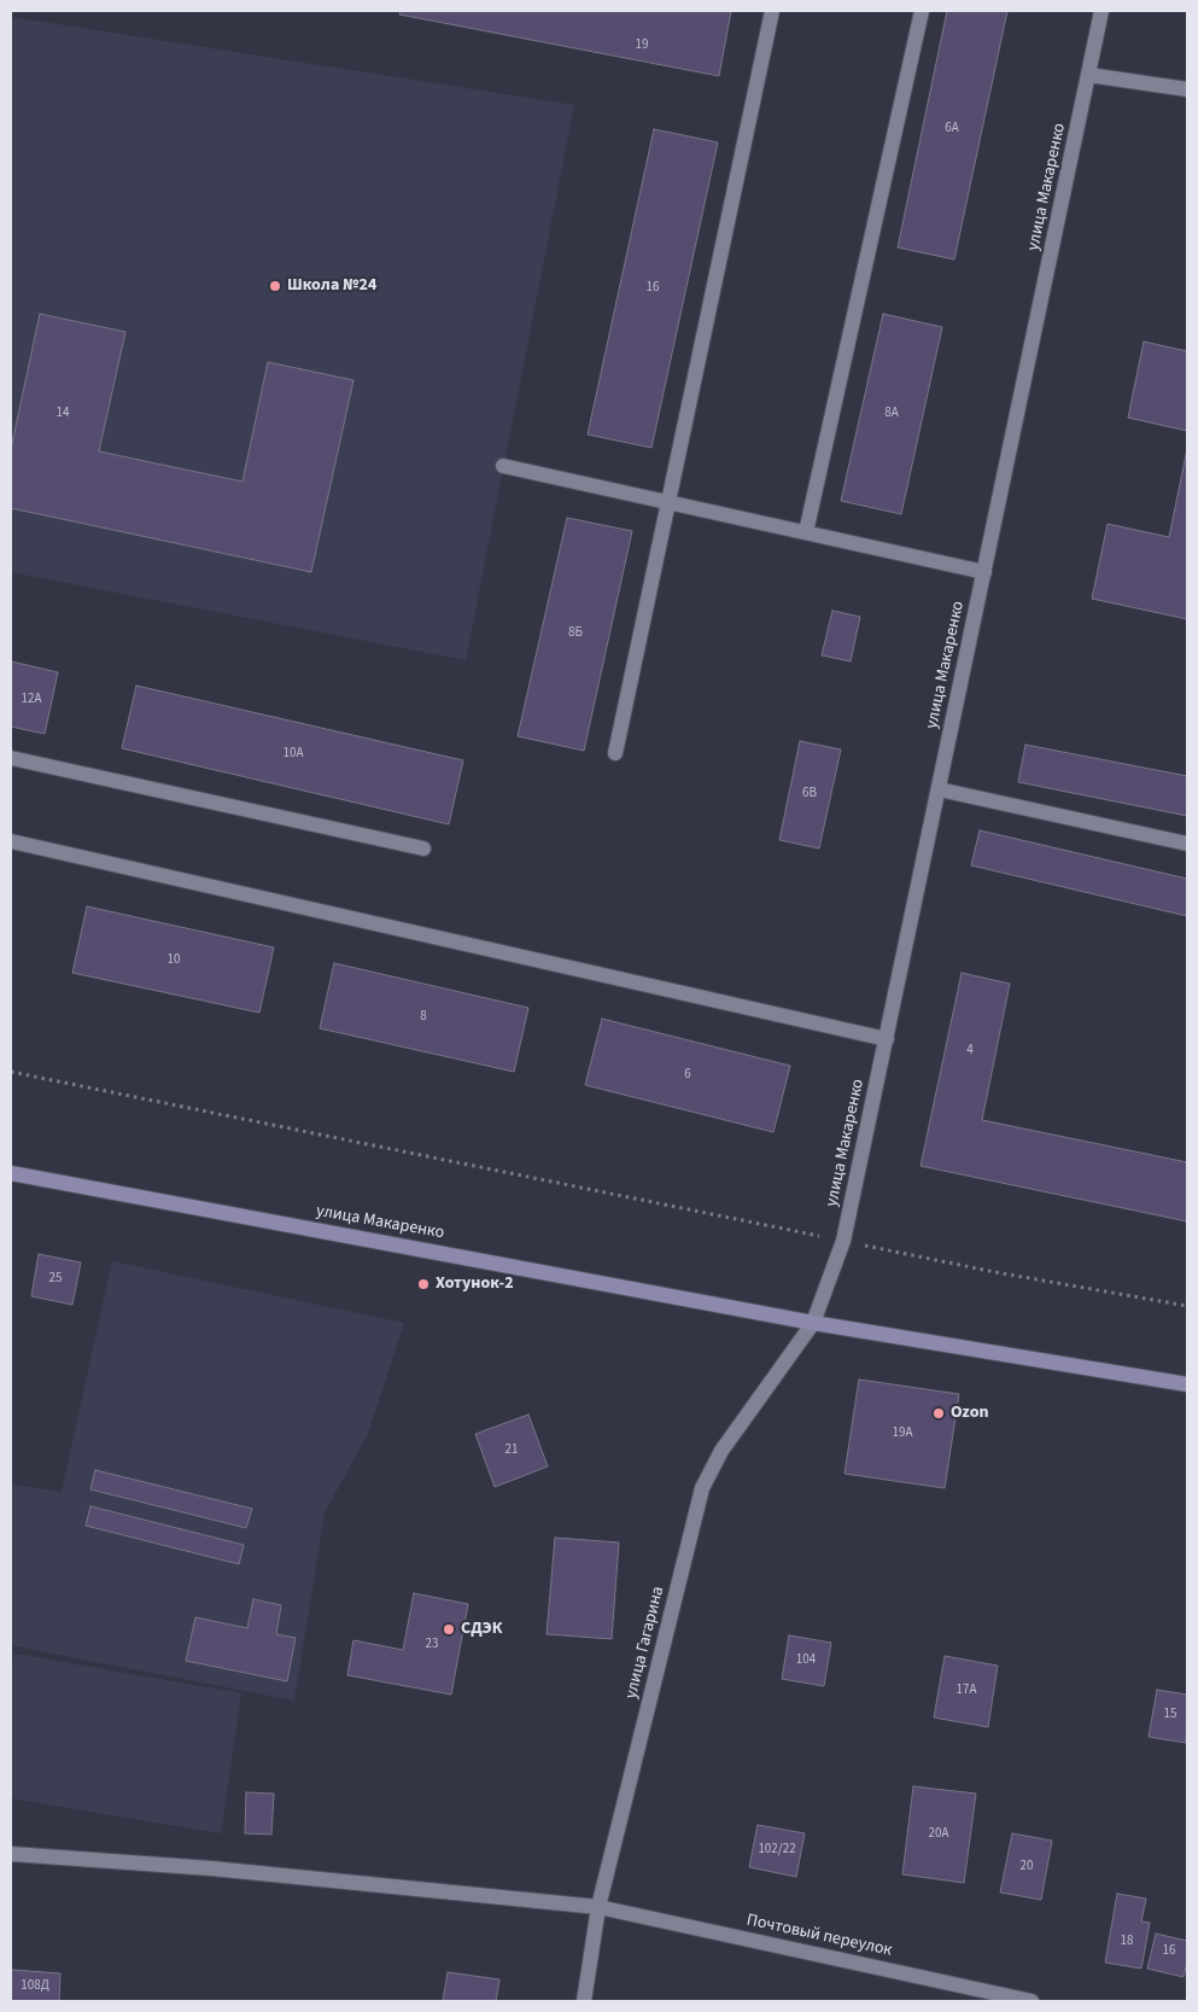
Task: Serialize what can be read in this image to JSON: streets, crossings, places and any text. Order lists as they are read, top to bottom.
{
  "streets": {
    "main road": ["улица Макаренко"],
    "street": ["улица Гагарина", "Почтовый переулок"]
  },
  "crossings": [
    ["улица Макаренко", "улица Гагарина"],
    ["улица Гагарина", "Почтовый переулок"]
  ],
  "places": [
    "Школа №24",
    "Хотунок-2",
    "Ozon",
    "СДЭК"
  ],
  "house_numbers": [
    "19",
    "6А",
    "16",
    "14",
    "8А",
    "8Б",
    "12А",
    "10А",
    "6В",
    "10",
    "8",
    "4",
    "6",
    "25",
    "19А",
    "21",
    "23",
    "104",
    "17А",
    "15",
    "20А",
    "102/22",
    "20",
    "18",
    "16",
    "108Д"
  ]
}
